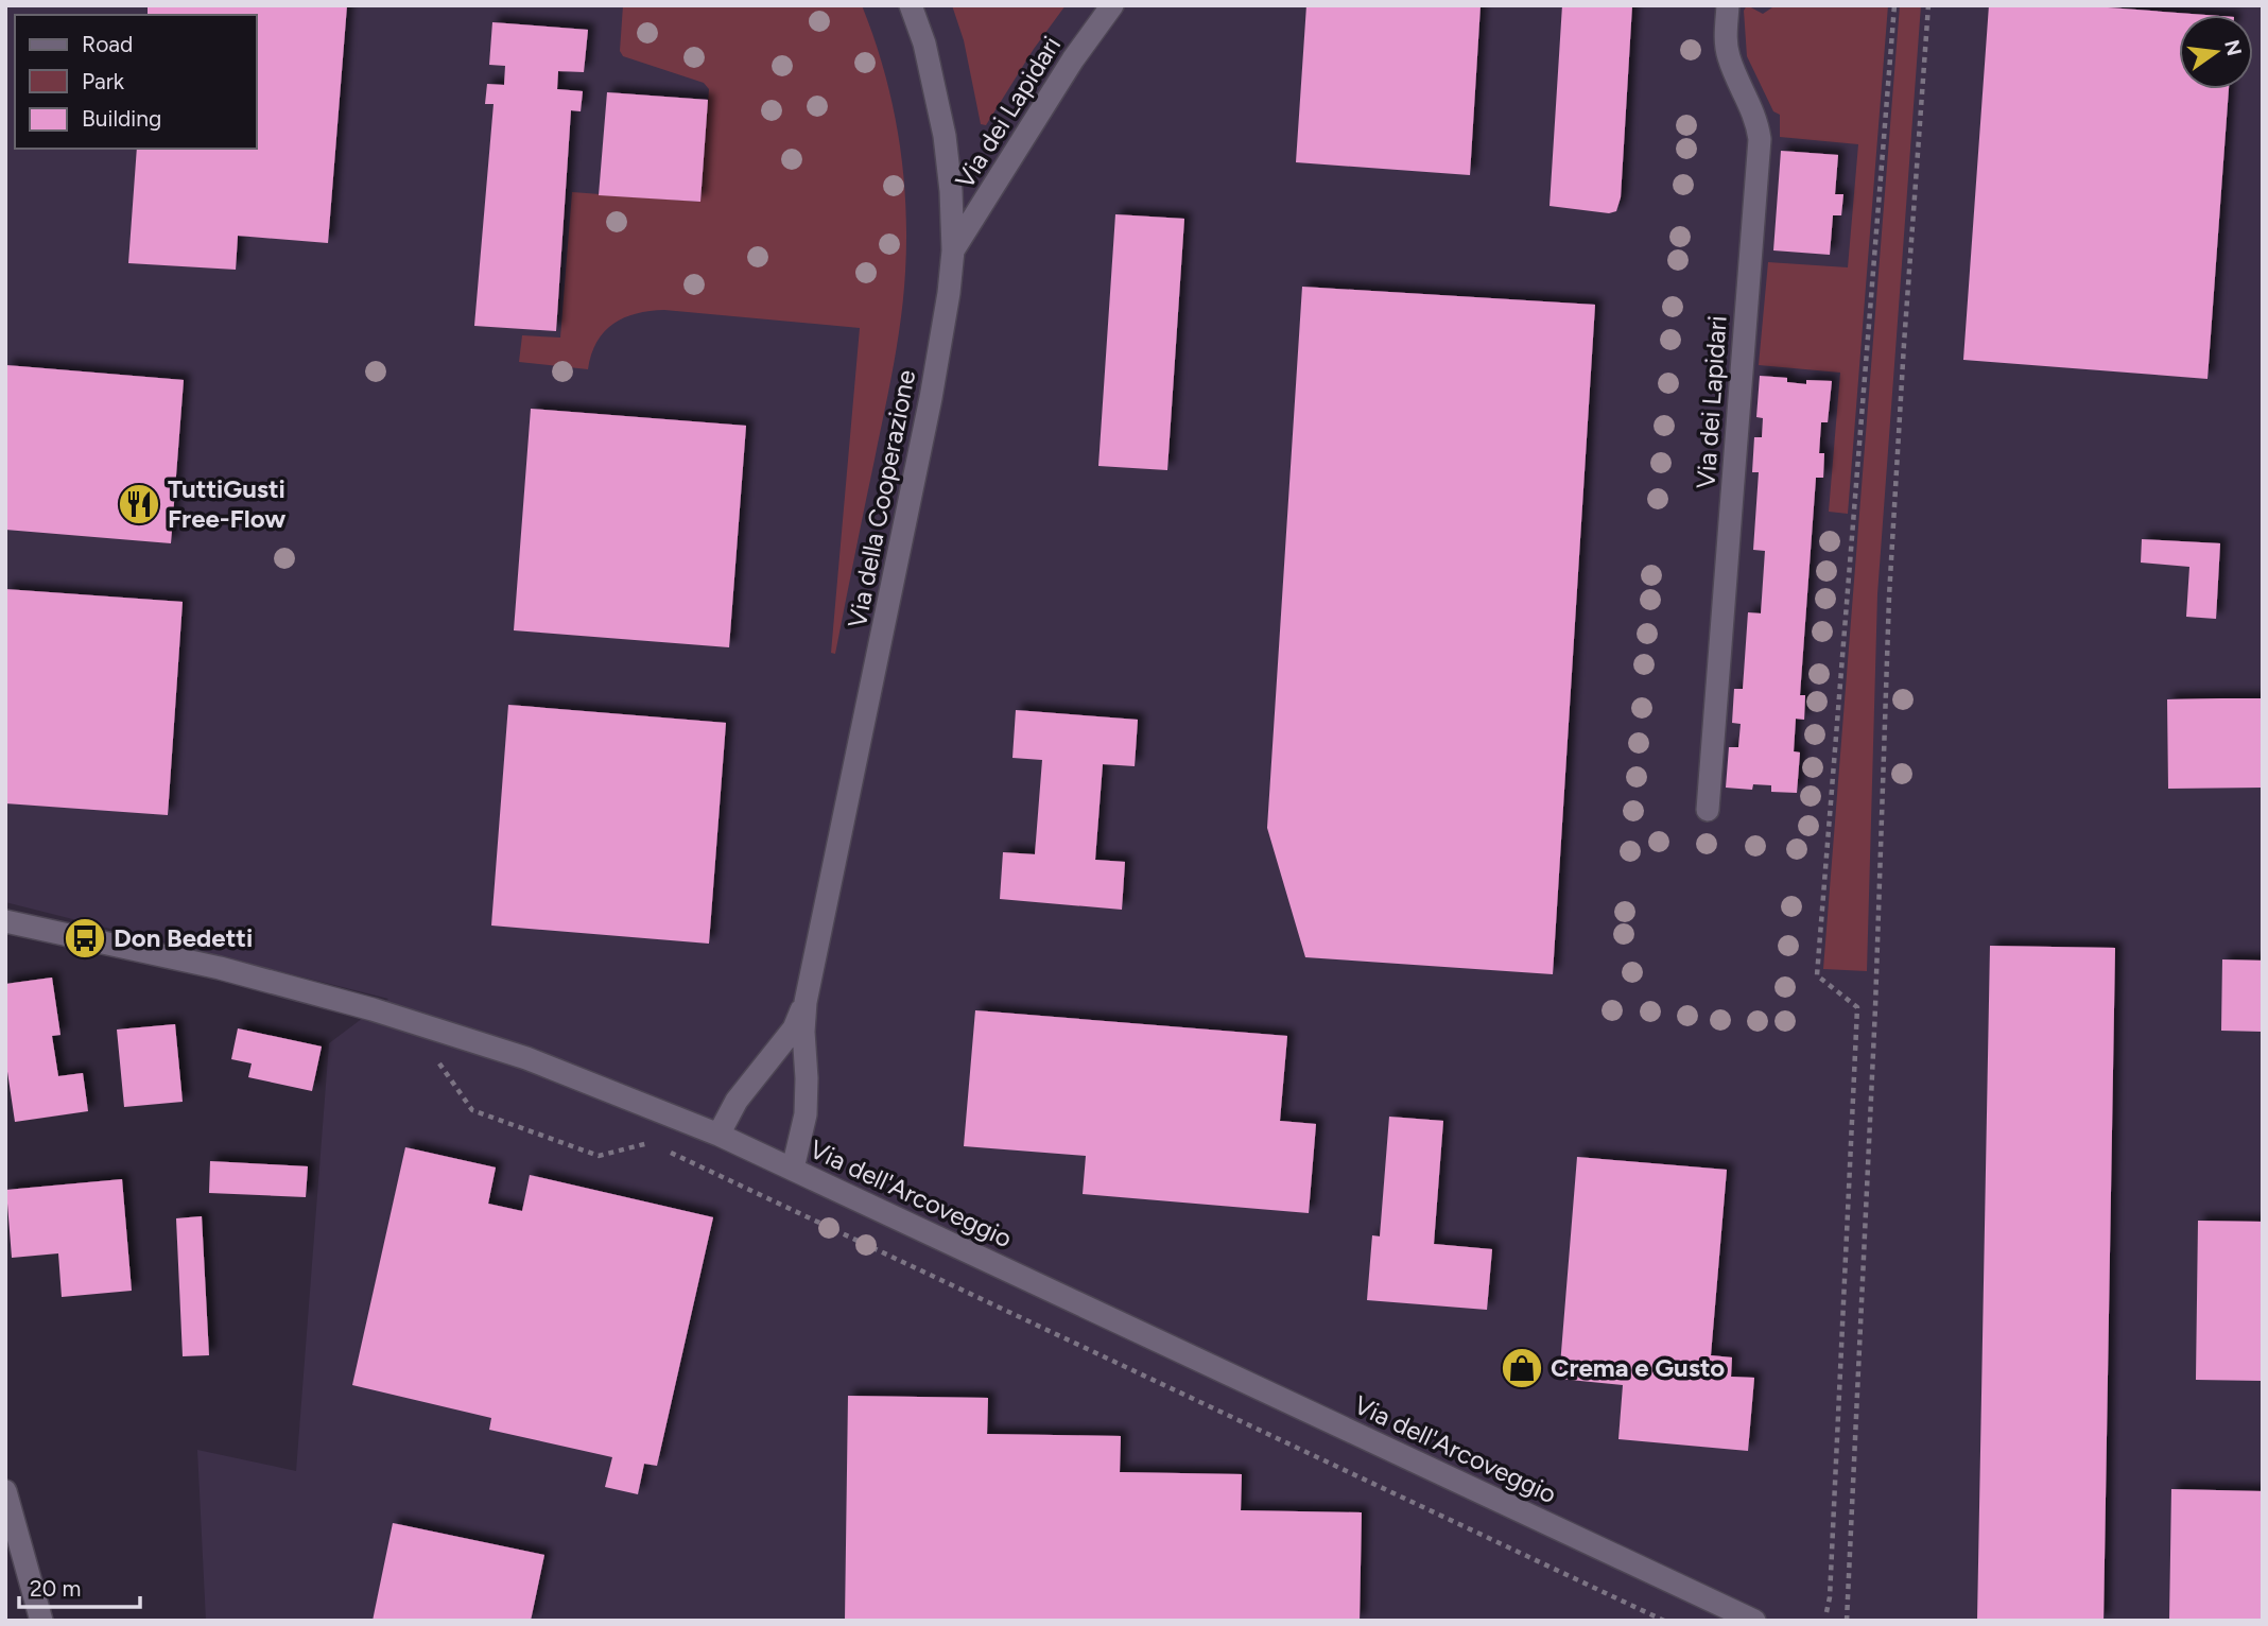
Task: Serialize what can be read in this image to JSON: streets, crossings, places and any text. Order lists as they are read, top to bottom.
{
  "streets": {
    "street": ["Via dei Lapidari", "Via della Cooperazione", "Via dell'Arcoveggio"]
  },
  "crossings": [
    ["Via dei Lapidari", "Via della Cooperazione"],
    ["Via della Cooperazione", "Via dell'Arcoveggio"]
  ],
  "places": {
    "restaurant": ["TuttiGusti Free-Flow"],
    "bus stop": ["Don Bedetti"],
    "shop": ["Crema e Gusto"]
  },
  "legend": ["Road", "Park", "Building"],
  "scale_bar": "20 m",
  "north": "right"
}
